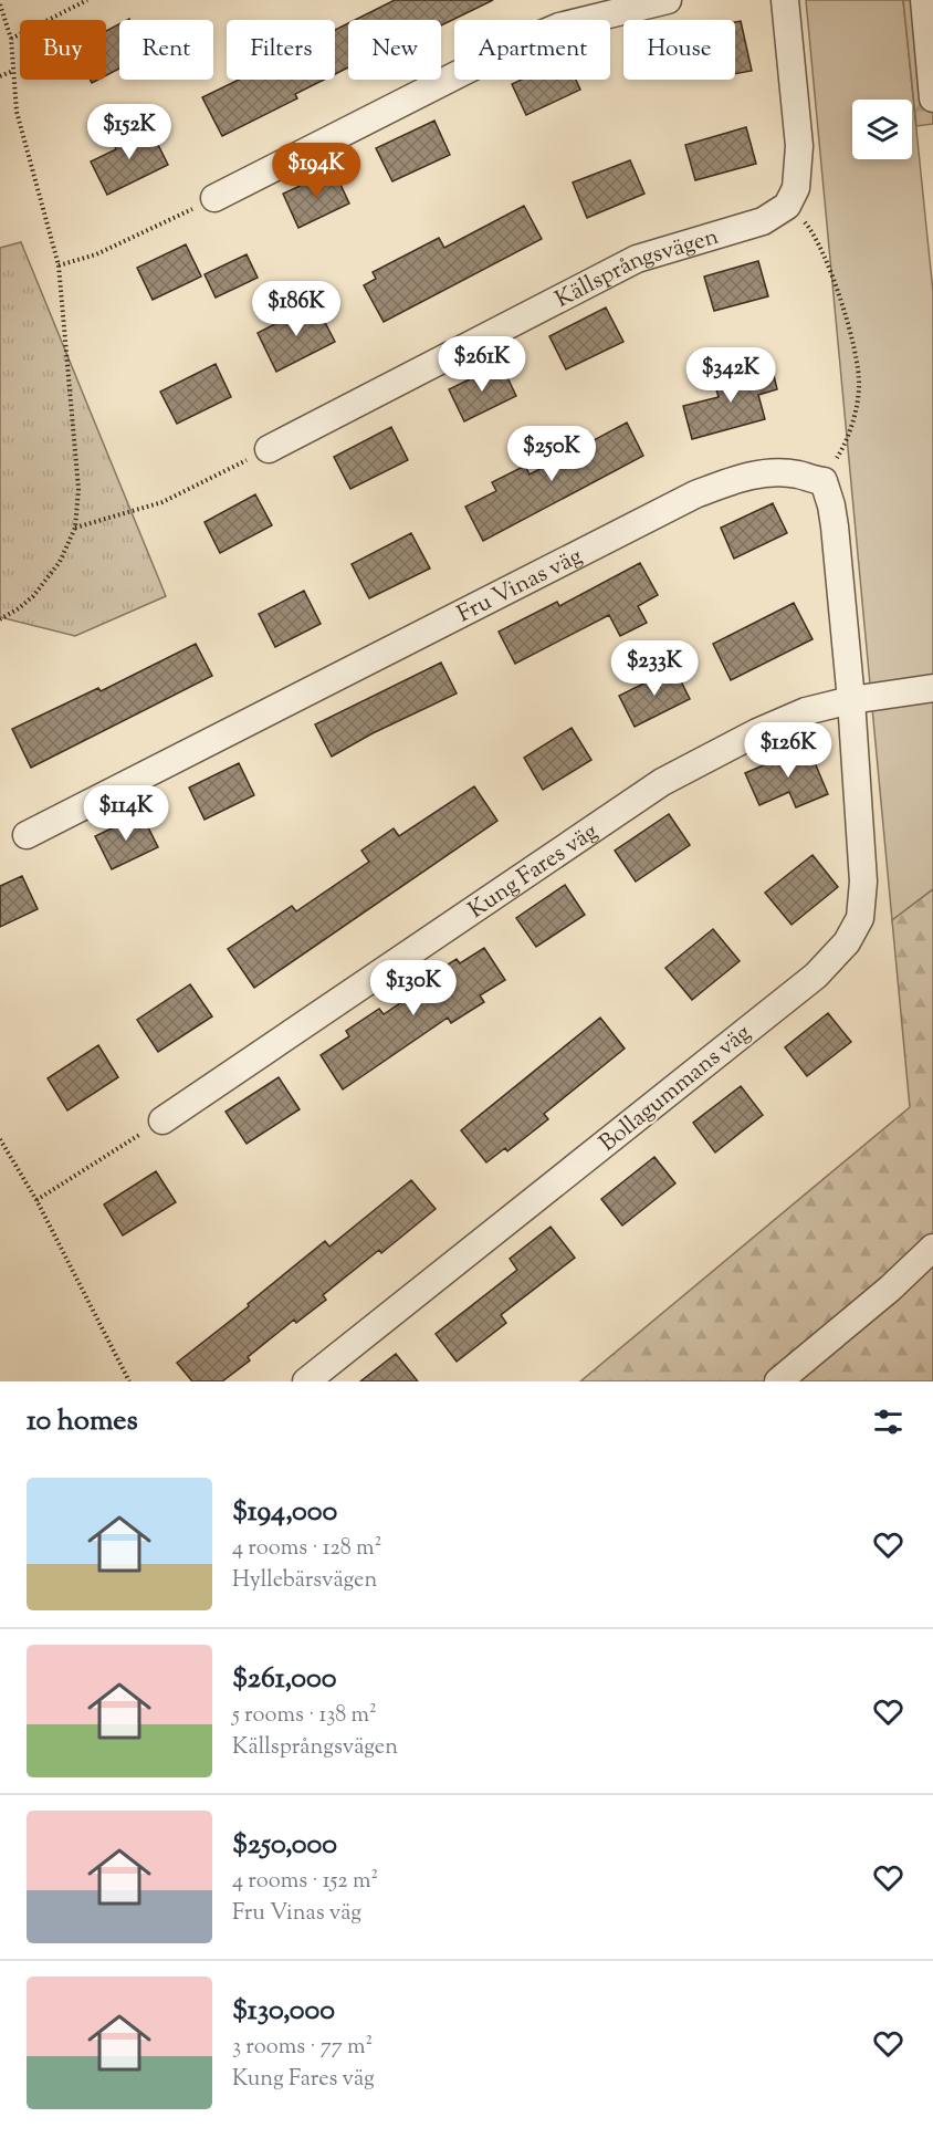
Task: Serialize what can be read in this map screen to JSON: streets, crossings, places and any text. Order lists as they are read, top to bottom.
{
  "streets": {
    "street": [
      "Källsprångsvägen",
      "Fru Vinas väg",
      "Kung Fares väg",
      "Bollagummans väg"
    ]
  },
  "crossings": [
    ["Kung Fares väg", "Bollagummans väg"]
  ],
  "page": {
    "chip": [
      "Buy",
      "Rent",
      "Filters",
      "New",
      "Apartment",
      "House"
    ],
    "price": [
      "$152K",
      "$194K",
      "$186K",
      "$261K",
      "$342K",
      "$250K",
      "$233K",
      "$126K",
      "$114K",
      "$130K"
    ],
    "heading": "10 homes",
    "list": [
      {
        "name": "$194,000",
        "note": "4 rooms · 128 m² · Hyllebärsvägen"
      },
      {
        "name": "$261,000",
        "note": "5 rooms · 138 m² · Källsprångsvägen"
      },
      {
        "name": "$250,000",
        "note": "4 rooms · 152 m² · Fru Vinas väg"
      },
      {
        "name": "$130,000",
        "note": "3 rooms · 77 m² · Kung Fares väg"
      }
    ]
  }
}
